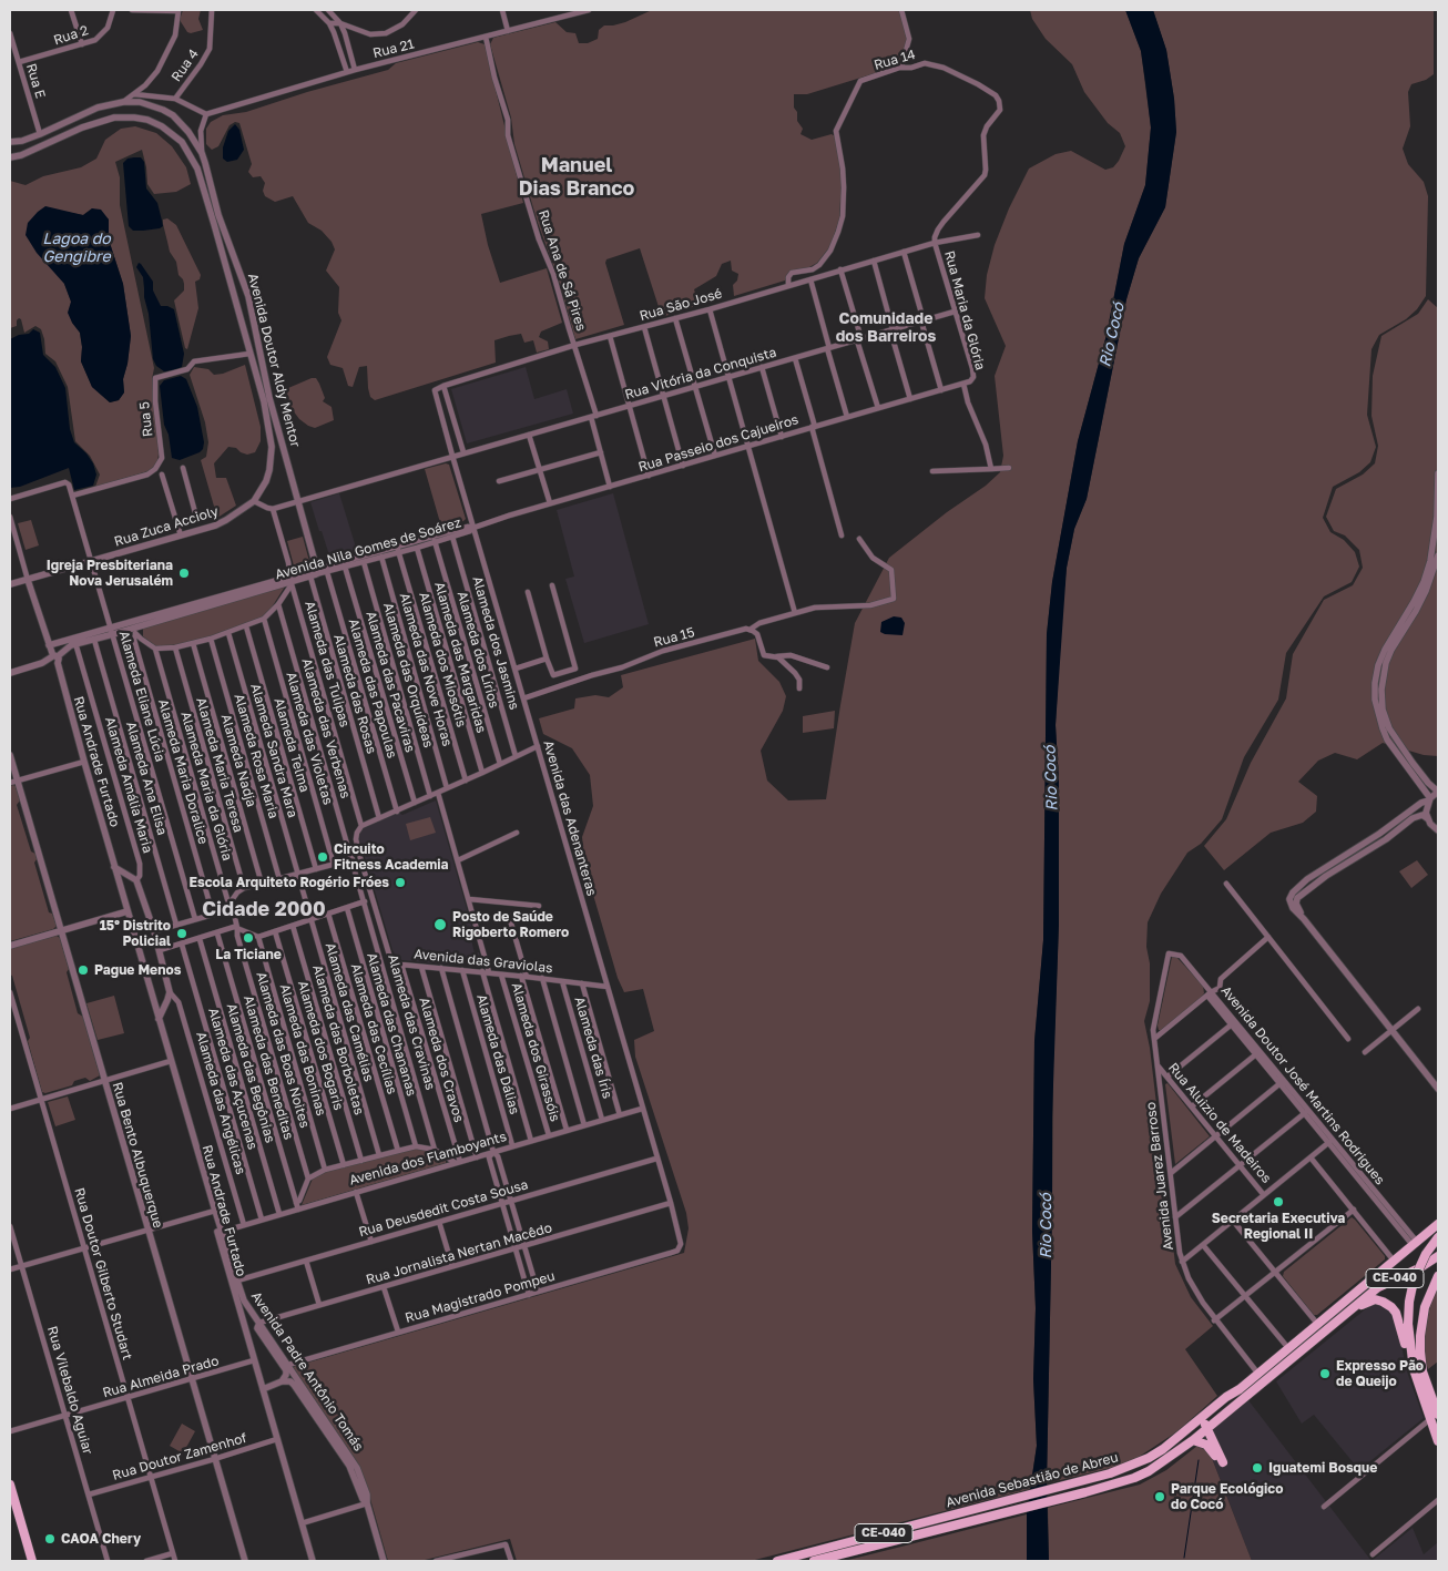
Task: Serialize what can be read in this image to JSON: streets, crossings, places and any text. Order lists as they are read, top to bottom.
{
  "streets": {
    "main road": ["CE-040", "Avenida Sebastião de Abreu"],
    "street": [
      "Rua 2",
      "Rua 21",
      "Rua 14",
      "Rua 4",
      "Rua E",
      "Rua Ana de Sá Pires",
      "Rua São José",
      "Rua Maria da Glória",
      "Avenida Doutor Aldy Mentor",
      "Rua Vitória da Conquista",
      "Rua 5",
      "Rua Passeio dos Cajueiros",
      "Rua Zuca Accioly",
      "Avenida Nila Gomes de Soárez",
      "Rua 15",
      "Alameda dos Jasmins",
      "Alameda dos Lírios",
      "Alameda das Margaridas",
      "Alameda dos Miosótis",
      "Alameda das Tulipas",
      "Alameda das Nove Horas",
      "Alameda das Orquídeas",
      "Alameda das Pacaviras",
      "Alameda das Papoulas",
      "Alameda das Rosas",
      "Alameda Eliane Lúcia",
      "Alameda das Verbenas",
      "Alameda das Violetas",
      "Alameda Telma",
      "Alameda Sandra Mara",
      "Alameda Rosa Maria",
      "Alameda Nadja",
      "Rua Andrade Furtado",
      "Alameda Maria Teresa",
      "Alameda Maria Doralice",
      "Alameda Ana Elisa",
      "Alameda Amália Maria",
      "Alameda Maria da Glória",
      "Avenida das Adenanteras",
      "Avenida das Graviolas",
      "Alameda das Camélias",
      "Alameda das Cravinas",
      "Alameda das Chananas",
      "Alameda das Cecílias",
      "Alameda das Borboletas",
      "Alameda dos Bogaris",
      "Alameda das Íris",
      "Alameda das Boas Noites",
      "Alameda das Boninas",
      "Alameda dos Girassóis",
      "Alameda das Dálias",
      "Alameda dos Cravos",
      "Alameda das Beneditas",
      "Alameda das Begônias",
      "Alameda das Açucenas",
      "Avenida Doutor José Martins Rodrigues",
      "Alameda das Angélicas",
      "Rua Aluizio de Madeiros",
      "Rua Bento Albuquerque",
      "Avenida dos Flamboyants",
      "Avenida Juarez Barroso",
      "Rua Deusdedit Costa Sousa",
      "Rua Jornalista Nertan Macêdo",
      "Rua Doutor Gilberto Studart",
      "Rua Magistrado Pompeu",
      "Avenida Padre Antônio Tomás",
      "Rua Almeida Prado",
      "Rua Vilebaldo Aguiar",
      "Rua Doutor Zamenhof"
    ]
  },
  "crossings": [
    ["Rua 2", "Rua E"],
    ["Rua 21", "Rua Ana de Sá Pires"],
    ["Rua 14", "Rua São José"],
    ["Rua 14", "Rua Maria da Glória"],
    ["Rua E", "Avenida Doutor Aldy Mentor"],
    ["Rua Ana de Sá Pires", "Rua São José"],
    ["Rua Ana de Sá Pires", "Rua Vitória da Conquista"],
    ["Rua Ana de Sá Pires", "Rua Passeio dos Cajueiros"],
    ["Rua São José", "Rua Maria da Glória"],
    ["Rua São José", "Avenida das Adenanteras"],
    ["Rua Maria da Glória", "Rua Vitória da Conquista"],
    ["Rua Maria da Glória", "Rua Passeio dos Cajueiros"],
    ["Avenida Doutor Aldy Mentor", "Rua 5"],
    ["Avenida Doutor Aldy Mentor", "Rua Zuca Accioly"],
    ["Avenida Doutor Aldy Mentor", "Avenida Nila Gomes de Soárez"],
    ["Avenida Doutor Aldy Mentor", "Alameda das Rosas"],
    ["Rua Vitória da Conquista", "Avenida das Adenanteras"],
    ["Rua 5", "Alameda Eliane Lúcia"],
    ["Rua Passeio dos Cajueiros", "Avenida Nila Gomes de Soárez"],
    ["Rua Passeio dos Cajueiros", "Avenida das Adenanteras"],
    ["Rua Zuca Accioly", "Alameda Eliane Lúcia"],
    ["Rua Zuca Accioly", "Rua Andrade Furtado"],
    ["Avenida Nila Gomes de Soárez", "Alameda dos Jasmins"],
    ["Avenida Nila Gomes de Soárez", "Alameda dos Lírios"],
    ["Avenida Nila Gomes de Soárez", "Alameda das Margaridas"],
    ["Avenida Nila Gomes de Soárez", "Alameda dos Miosótis"],
    ["Avenida Nila Gomes de Soárez", "Alameda das Tulipas"],
    ["Avenida Nila Gomes de Soárez", "Alameda das Nove Horas"],
    ["Avenida Nila Gomes de Soárez", "Alameda das Orquídeas"],
    ["Avenida Nila Gomes de Soárez", "Alameda das Pacaviras"],
    ["Avenida Nila Gomes de Soárez", "Alameda das Papoulas"],
    ["Avenida Nila Gomes de Soárez", "Alameda das Rosas"],
    ["Avenida Nila Gomes de Soárez", "Alameda Eliane Lúcia"],
    ["Avenida Nila Gomes de Soárez", "Rua Andrade Furtado"],
    ["Avenida Nila Gomes de Soárez", "Alameda Maria Doralice"],
    ["Avenida Nila Gomes de Soárez", "Alameda Ana Elisa"],
    ["Avenida Nila Gomes de Soárez", "Alameda Amália Maria"],
    ["Avenida Nila Gomes de Soárez", "Avenida das Adenanteras"],
    ["Rua 15", "Avenida das Adenanteras"],
    ["Alameda das Tulipas", "Avenida das Graviolas"],
    ["Alameda das Verbenas", "Alameda das Cravinas"],
    ["Alameda Sandra Mara", "Alameda das Camélias"],
    ["Rua Andrade Furtado", "Avenida Padre Antônio Tomás"],
    ["Rua Andrade Furtado", "Rua Almeida Prado"],
    ["Rua Andrade Furtado", "Rua Doutor Zamenhof"],
    ["Alameda Amália Maria", "Alameda das Angélicas"],
    ["Alameda Maria da Glória", "Alameda das Boas Noites"],
    ["Avenida das Adenanteras", "Avenida das Graviolas"],
    ["Avenida das Adenanteras", "Avenida dos Flamboyants"],
    ["Avenida das Adenanteras", "Rua Deusdedit Costa Sousa"],
    ["Avenida das Adenanteras", "Rua Jornalista Nertan Macêdo"],
    ["Avenida das Adenanteras", "Rua Magistrado Pompeu"],
    ["Avenida das Graviolas", "Alameda das Íris"],
    ["Avenida das Graviolas", "Alameda dos Girassóis"],
    ["Avenida das Graviolas", "Alameda das Dálias"],
    ["Avenida das Graviolas", "Alameda dos Cravos"],
    ["Alameda das Íris", "Avenida dos Flamboyants"],
    ["Alameda dos Girassóis", "Avenida dos Flamboyants"],
    ["Alameda das Dálias", "Avenida dos Flamboyants"],
    ["Alameda dos Cravos", "Avenida dos Flamboyants"],
    ["Alameda das Beneditas", "Avenida dos Flamboyants"],
    ["Alameda das Begônias", "Avenida dos Flamboyants"],
    ["Alameda das Açucenas", "Avenida dos Flamboyants"],
    ["Avenida Doutor José Martins Rodrigues", "Avenida Juarez Barroso"],
    ["Avenida Doutor José Martins Rodrigues", "CE-040"],
    ["Alameda das Angélicas", "Avenida dos Flamboyants"],
    ["Rua Aluizio de Madeiros", "Avenida Juarez Barroso"],
    ["Rua Bento Albuquerque", "Rua Almeida Prado"],
    ["Rua Bento Albuquerque", "Rua Doutor Zamenhof"],
    ["Avenida dos Flamboyants", "Avenida Padre Antônio Tomás"],
    ["Avenida Juarez Barroso", "Avenida Sebastião de Abreu"],
    ["Rua Deusdedit Costa Sousa", "Avenida Padre Antônio Tomás"],
    ["Rua Jornalista Nertan Macêdo", "Avenida Padre Antônio Tomás"],
    ["Rua Doutor Gilberto Studart", "Rua Almeida Prado"],
    ["Rua Doutor Gilberto Studart", "Rua Doutor Zamenhof"],
    ["CE-040", "Avenida Sebastião de Abreu"],
    ["Rua Magistrado Pompeu", "Avenida Padre Antônio Tomás"],
    ["Rua Almeida Prado", "Rua Vilebaldo Aguiar"],
    ["Rua Vilebaldo Aguiar", "Rua Doutor Zamenhof"]
  ],
  "districts": ["Manuel Dias Branco", "Comunidade dos Barreiros", "Cidade 2000"],
  "water": ["Lagoa do Gengibre", "Rio Cocó"],
  "places": [
    "Igreja Presbiteriana Nova Jerusalém",
    "Circuito Fitness Academia",
    "Escola Arquiteto Rogério Fróes",
    "Posto de Saúde Rigoberto Romero",
    "15º Distrito Policial",
    "La Ticiane",
    "Pague Menos",
    "Secretaria Executiva Regional II",
    "Expresso Pão de Queijo",
    "Iguatemi Bosque",
    "Parque Ecológico do Cocó",
    "CAOA Chery"
  ]
}
